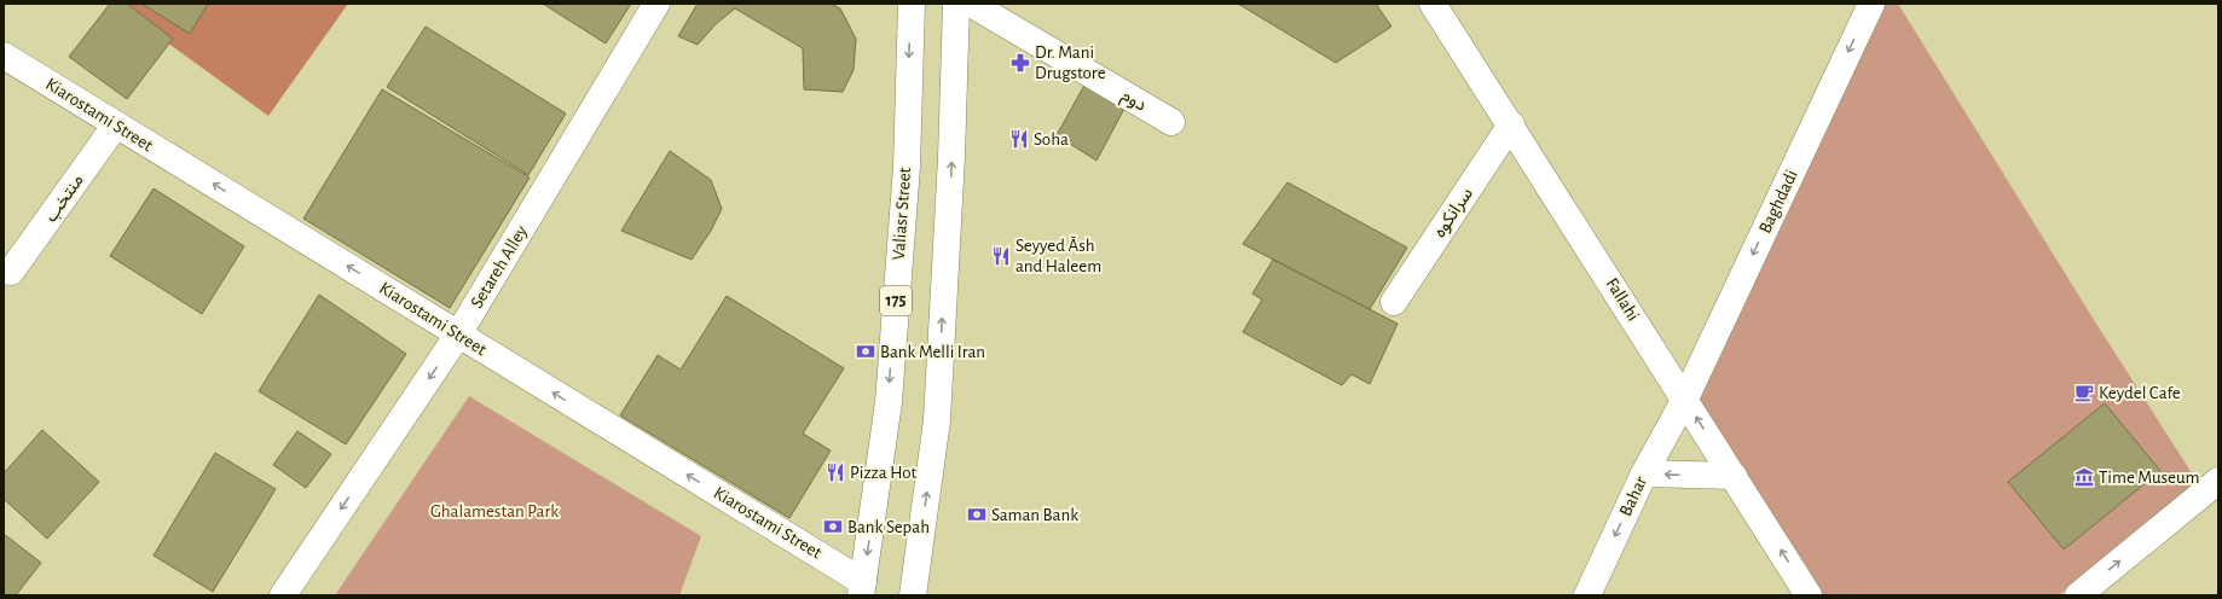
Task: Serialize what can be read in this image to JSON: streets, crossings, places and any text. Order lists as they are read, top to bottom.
{
  "streets": {
    "street": [
      "دوم",
      "Kiarostami Street",
      "منتخب",
      "Baghdadi",
      "سرانکوه",
      "Valiasr Street",
      "Setareh Alley",
      "Fallahi",
      "175",
      "Bahar"
    ]
  },
  "crossings": [
    ["Kiarostami Street", "منتخب"],
    ["Kiarostami Street", "Valiasr Street"],
    ["Kiarostami Street", "Setareh Alley"],
    ["Baghdadi", "Fallahi"],
    ["Baghdadi", "Bahar"],
    ["سرانکوه", "Fallahi"],
    ["Fallahi", "Bahar"]
  ],
  "one_way": [
    "Kiarostami Street",
    "Baghdadi",
    "Setareh Alley",
    "Bahar"
  ],
  "parks": ["Ghalamestan Park"],
  "places": {
    "pharmacy": ["Dr. Mani Drugstore"],
    "restaurant": ["Soha", "Seyyed Ăsh and Haleem", "Pizza Hot"],
    "bank": ["Bank Melli Iran", "Saman Bank", "Bank Sepah"],
    "cafe": ["Keydel Cafe"],
    "museum": ["Time Museum"]
  }
}
